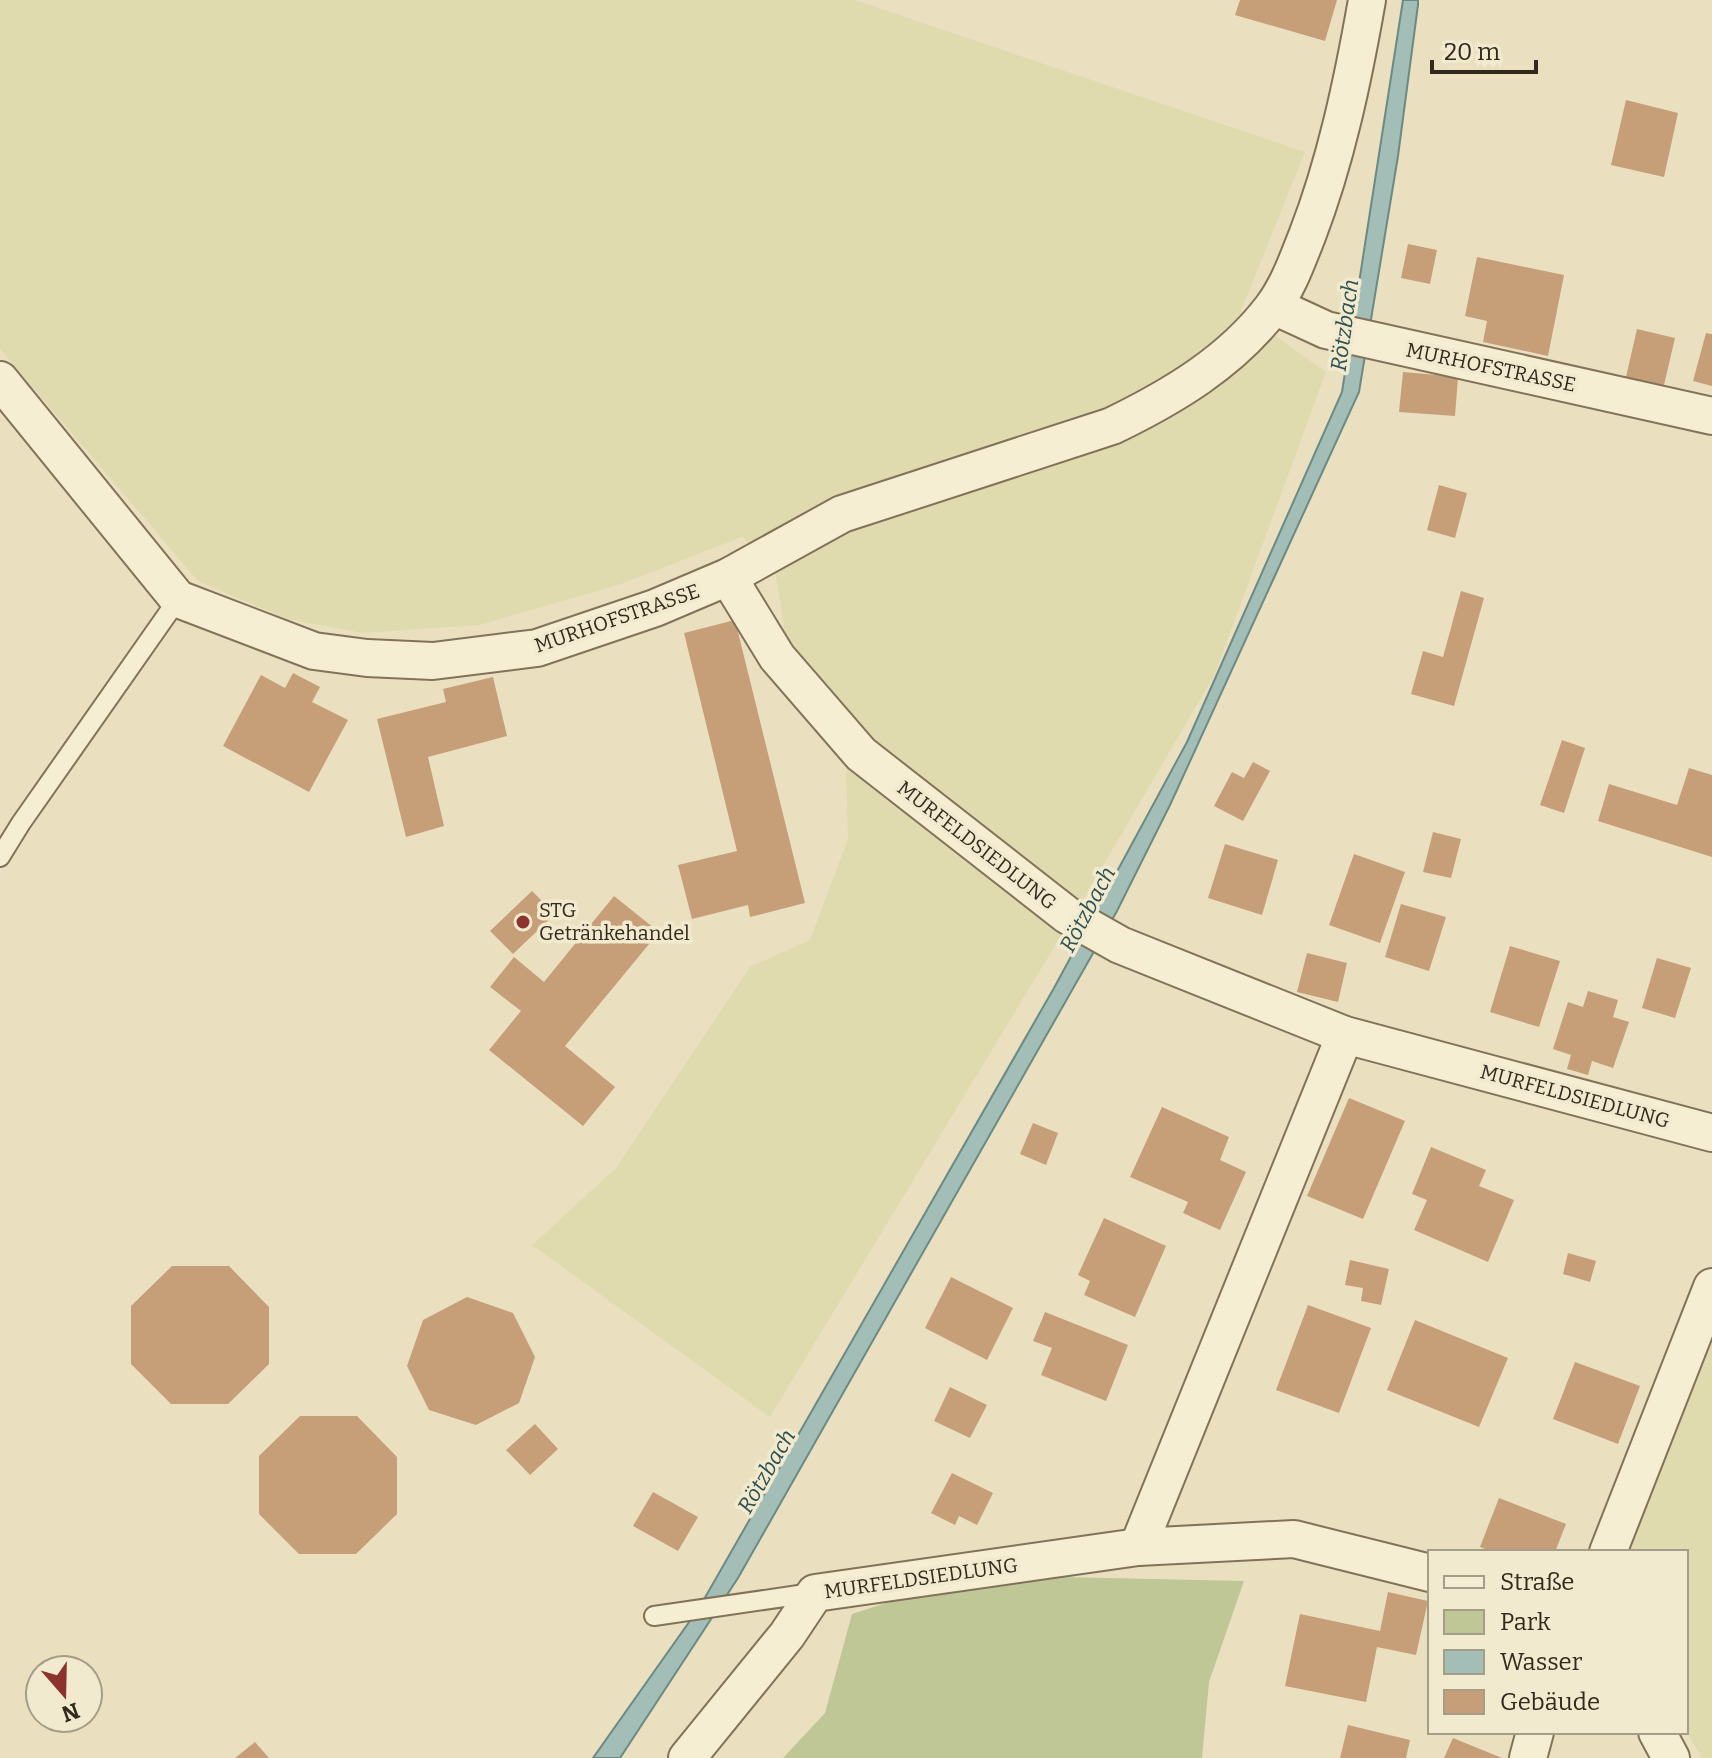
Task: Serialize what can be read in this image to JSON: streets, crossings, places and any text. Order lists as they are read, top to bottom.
{
  "streets": {
    "street": ["MURHOFSTRASSE", "MURFELDSIEDLUNG"]
  },
  "crossings": [
    ["MURHOFSTRASSE", "MURFELDSIEDLUNG"]
  ],
  "water": ["Rötzbach"],
  "places": ["STG Getränkehandel"],
  "legend": [
    "Straße",
    "Park",
    "Wasser",
    "Gebäude"
  ],
  "scale_bar": "20 m",
  "north": "bottom"
}
